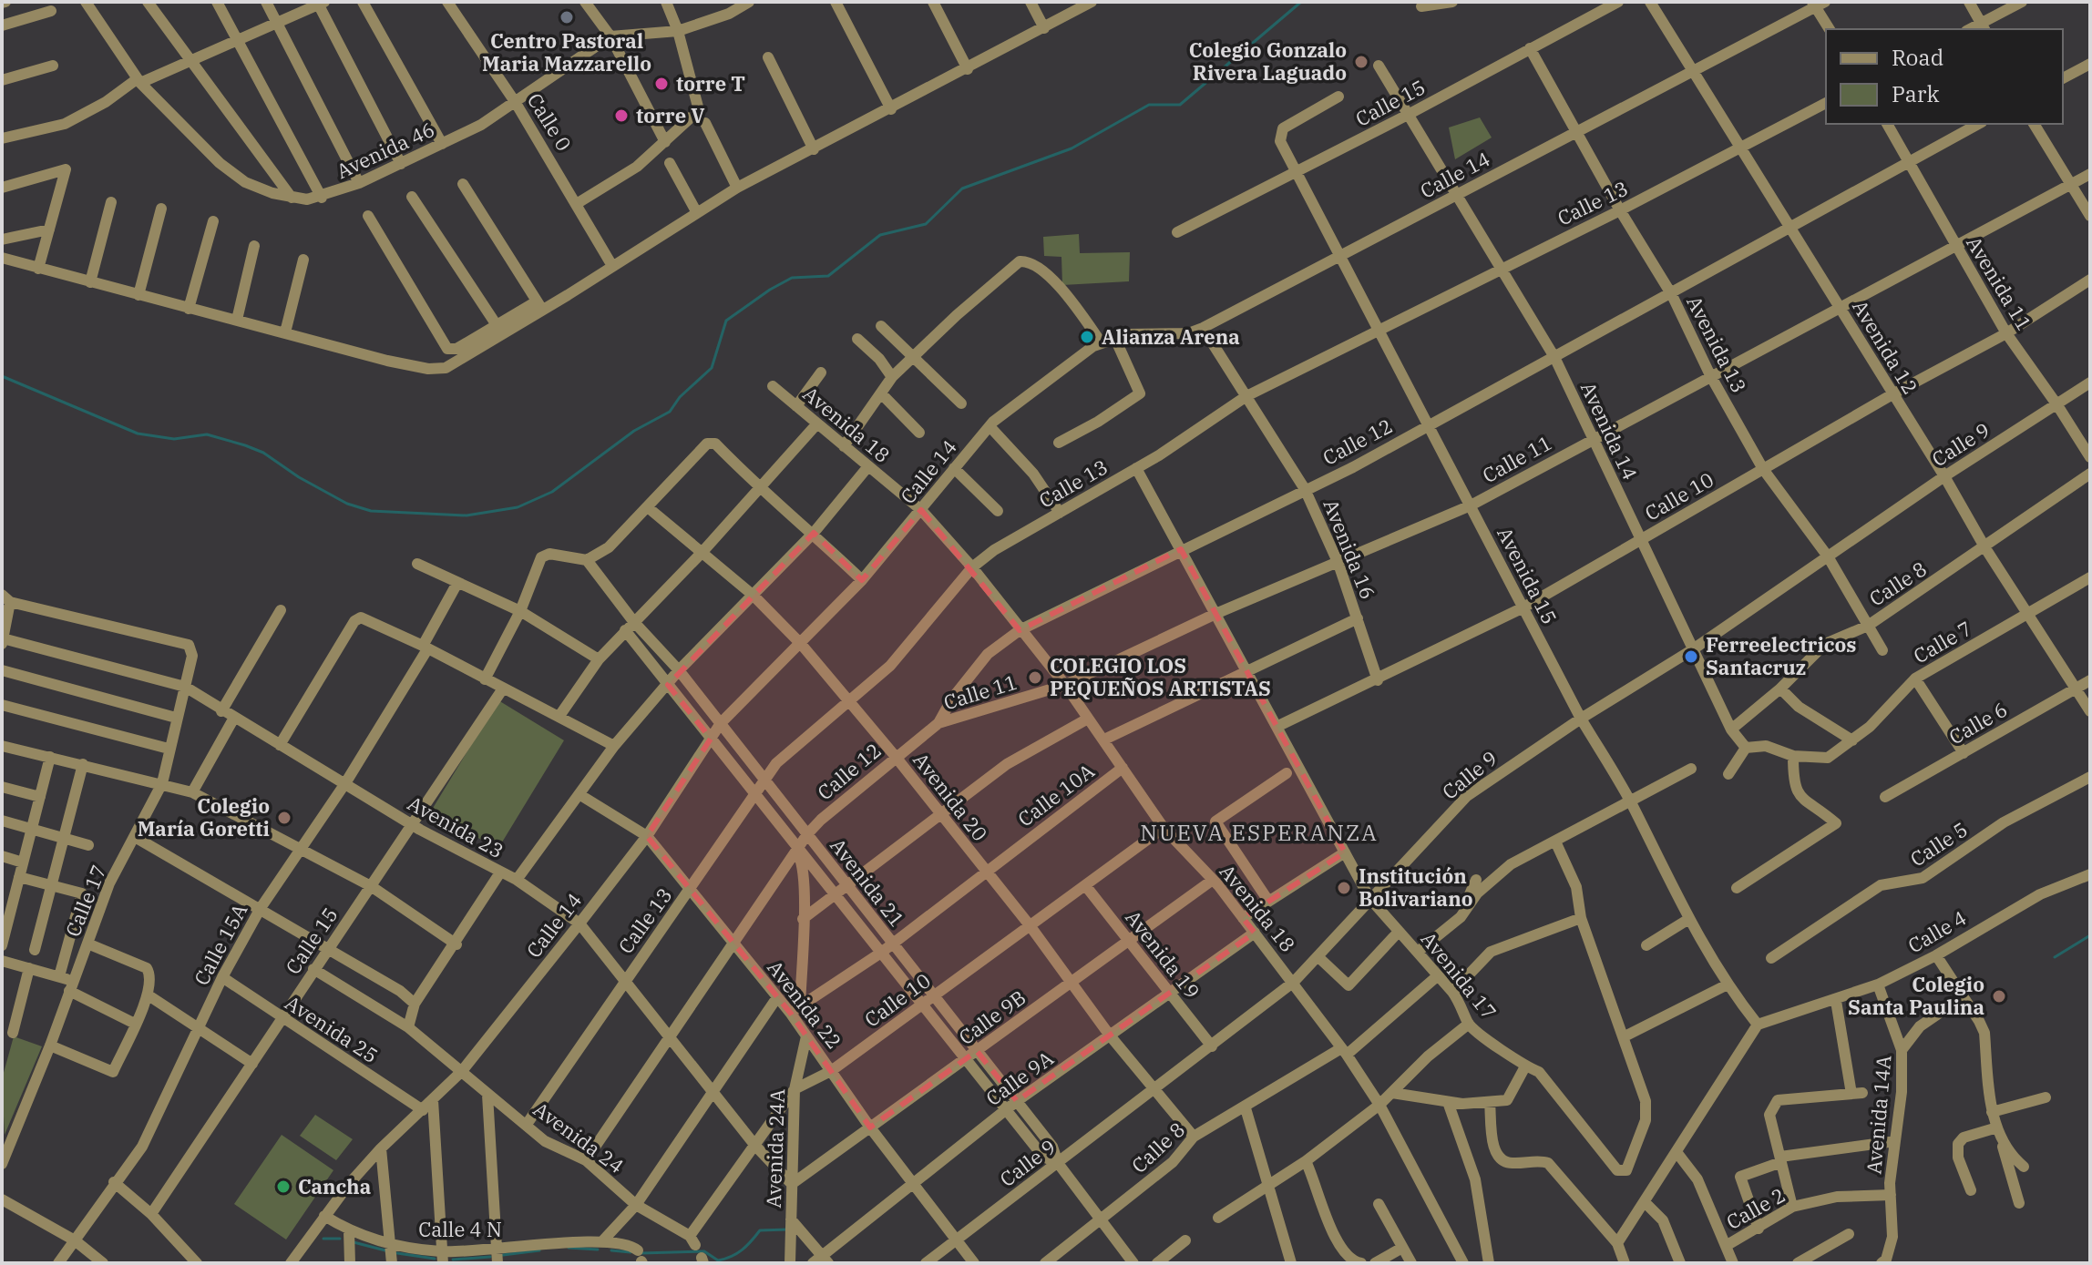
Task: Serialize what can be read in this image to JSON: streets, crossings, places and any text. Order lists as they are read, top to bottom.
{
  "streets": {
    "street": [
      "Calle 15",
      "Calle 0",
      "Avenida 46",
      "Calle 14",
      "Calle 13",
      "Avenida 11",
      "Avenida 13",
      "Avenida 12",
      "Avenida 18",
      "Avenida 14",
      "Calle 12",
      "Calle 9",
      "Calle 11",
      "Calle 10",
      "Avenida 16",
      "Avenida 15",
      "Calle 8",
      "Calle 7",
      "Calle 6",
      "Calle 10A",
      "Avenida 20",
      "Avenida 23",
      "Calle 5",
      "Avenida 21",
      "Calle 17",
      "Calle 4",
      "Calle 15A",
      "Avenida 19",
      "Avenida 17",
      "Avenida 22",
      "Calle 9B",
      "Avenida 25",
      "Calle 9A",
      "Avenida 14A",
      "Avenida 24",
      "Avenida 24A",
      "Calle 2",
      "Calle 4 N"
    ]
  },
  "crossings": [
    ["Calle 15", "Avenida 13"],
    ["Calle 15", "Avenida 14"],
    ["Calle 15", "Avenida 15"],
    ["Calle 15", "Avenida 23"],
    ["Calle 15", "Avenida 25"],
    ["Calle 15", "Avenida 24"],
    ["Calle 0", "Avenida 46"],
    ["Calle 14", "Avenida 13"],
    ["Calle 14", "Avenida 12"],
    ["Calle 14", "Avenida 18"],
    ["Calle 14", "Avenida 14"],
    ["Calle 14", "Avenida 16"],
    ["Calle 14", "Avenida 15"],
    ["Calle 14", "Avenida 20"],
    ["Calle 14", "Avenida 23"],
    ["Calle 14", "Avenida 21"],
    ["Calle 14", "Avenida 22"],
    ["Calle 14", "Avenida 25"],
    ["Calle 14", "Avenida 24"],
    ["Calle 14", "Calle 4 N"],
    ["Calle 13", "Avenida 13"],
    ["Calle 13", "Avenida 12"],
    ["Calle 13", "Avenida 18"],
    ["Calle 13", "Avenida 14"],
    ["Calle 13", "Avenida 16"],
    ["Calle 13", "Avenida 15"],
    ["Calle 13", "Avenida 20"],
    ["Calle 13", "Avenida 23"],
    ["Calle 13", "Avenida 21"],
    ["Calle 13", "Avenida 17"],
    ["Calle 13", "Avenida 22"],
    ["Calle 13", "Avenida 24"],
    ["Avenida 11", "Calle 12"],
    ["Avenida 11", "Calle 9"],
    ["Avenida 11", "Calle 11"],
    ["Avenida 11", "Calle 10"],
    ["Avenida 13", "Calle 12"],
    ["Avenida 13", "Calle 9"],
    ["Avenida 13", "Calle 11"],
    ["Avenida 13", "Calle 10"],
    ["Avenida 13", "Calle 8"],
    ["Avenida 12", "Calle 12"],
    ["Avenida 12", "Calle 9"],
    ["Avenida 12", "Calle 11"],
    ["Avenida 12", "Calle 10"],
    ["Avenida 12", "Calle 8"],
    ["Avenida 12", "Calle 7"],
    ["Avenida 12", "Calle 6"],
    ["Avenida 18", "Calle 12"],
    ["Avenida 18", "Calle 9"],
    ["Avenida 18", "Calle 11"],
    ["Avenida 18", "Calle 10"],
    ["Avenida 18", "Calle 8"],
    ["Avenida 18", "Calle 10A"],
    ["Avenida 18", "Calle 9B"],
    ["Avenida 18", "Calle 9A"],
    ["Avenida 14", "Calle 12"],
    ["Avenida 14", "Calle 9"],
    ["Avenida 14", "Calle 11"],
    ["Avenida 14", "Calle 10"],
    ["Avenida 14", "Calle 8"],
    ["Calle 12", "Calle 11"],
    ["Calle 12", "Avenida 16"],
    ["Calle 12", "Avenida 15"],
    ["Calle 12", "Avenida 20"],
    ["Calle 12", "Avenida 21"],
    ["Calle 12", "Avenida 17"],
    ["Calle 9", "Avenida 15"],
    ["Calle 9", "Avenida 20"],
    ["Calle 9", "Avenida 21"],
    ["Calle 9", "Avenida 19"],
    ["Calle 9", "Avenida 17"],
    ["Calle 9", "Avenida 22"],
    ["Calle 11", "Avenida 16"],
    ["Calle 11", "Avenida 15"],
    ["Calle 11", "Avenida 17"],
    ["Calle 10", "Avenida 16"],
    ["Calle 10", "Avenida 15"],
    ["Calle 10", "Avenida 20"],
    ["Calle 10", "Avenida 23"],
    ["Calle 10", "Avenida 21"],
    ["Calle 10", "Avenida 19"],
    ["Calle 10", "Avenida 17"],
    ["Calle 10", "Avenida 22"],
    ["Calle 10", "Avenida 24"],
    ["Calle 10", "Avenida 24A"],
    ["Avenida 16", "Calle 10A"],
    ["Avenida 15", "Calle 4"],
    ["Calle 8", "Avenida 20"],
    ["Calle 8", "Avenida 21"],
    ["Calle 8", "Avenida 17"],
    ["Calle 10A", "Avenida 20"],
    ["Calle 10A", "Avenida 21"],
    ["Calle 10A", "Avenida 17"],
    ["Calle 10A", "Avenida 22"],
    ["Avenida 20", "Calle 9B"],
    ["Avenida 20", "Calle 9A"],
    ["Avenida 23", "Calle 17"],
    ["Avenida 23", "Calle 15A"],
    ["Avenida 23", "Calle 9B"],
    ["Avenida 23", "Avenida 24A"],
    ["Avenida 21", "Calle 9B"],
    ["Avenida 21", "Calle 9A"],
    ["Calle 15A", "Avenida 25"],
    ["Avenida 19", "Calle 9B"],
    ["Avenida 19", "Calle 9A"],
    ["Avenida 22", "Calle 9B"],
    ["Avenida 22", "Calle 9A"],
    ["Avenida 22", "Avenida 24A"],
    ["Calle 9B", "Avenida 24A"],
    ["Avenida 14A", "Calle 2"]
  ],
  "districts": ["NUEVA ESPERANZA"],
  "places": [
    "Centro Pastoral Maria Mazzarello",
    "Colegio Gonzalo Rivera Laguado",
    "torre T",
    "torre V",
    "Alianza Arena",
    "Ferreelectricos Santacruz",
    "COLEGIO LOS PEQUEÑOS ARTISTAS",
    "Colegio María Goretti",
    "Institución Bolivariano",
    "Colegio Santa Paulina",
    "Cancha"
  ],
  "legend": ["Road", "Park"]
}
